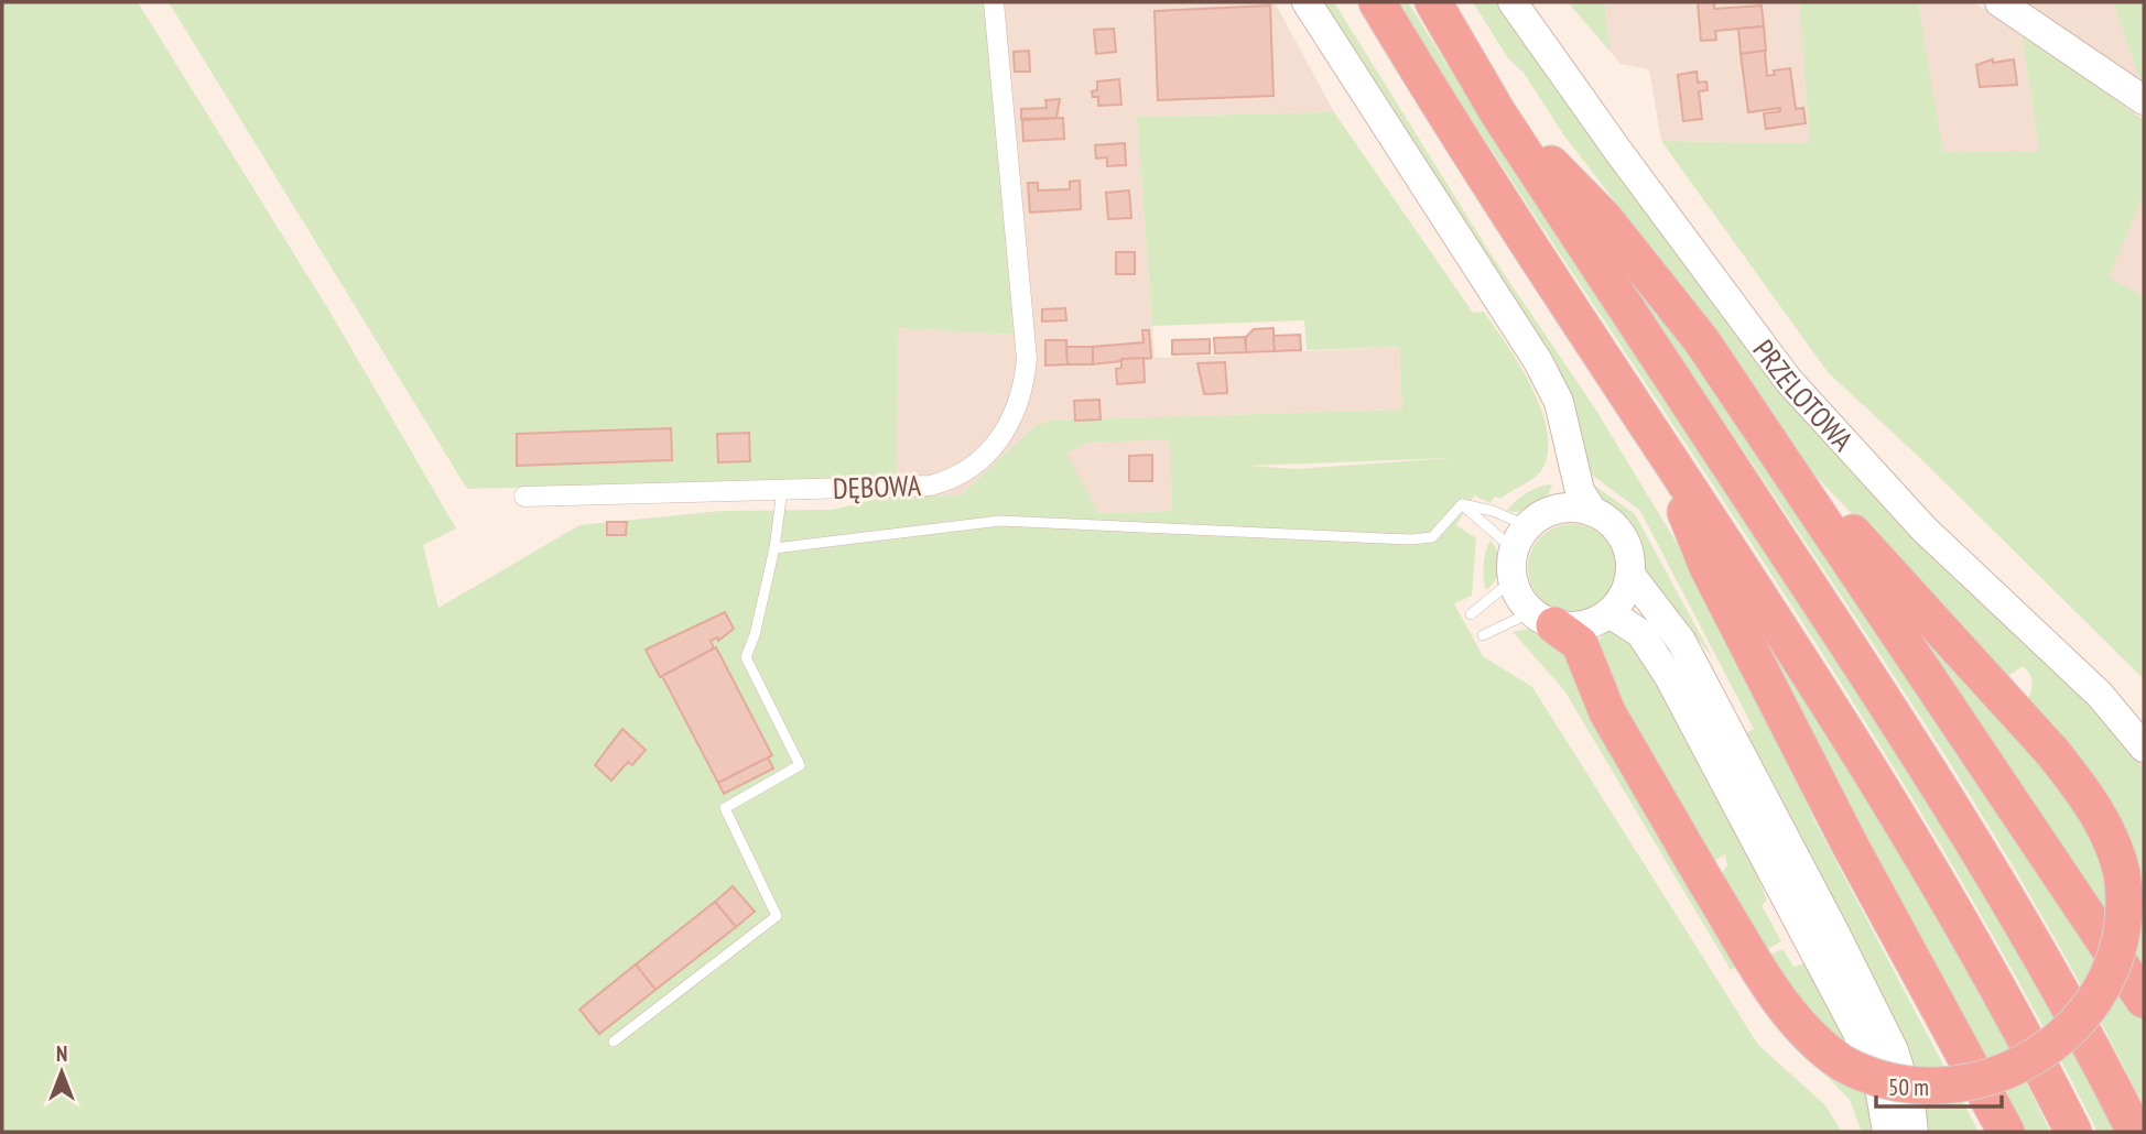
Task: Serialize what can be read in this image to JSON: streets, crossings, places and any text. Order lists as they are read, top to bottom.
{
  "streets": {
    "street": ["PRZELOTOWA", "DĘBOWA"]
  },
  "scale_bar": "50 m",
  "north": "top"
}
